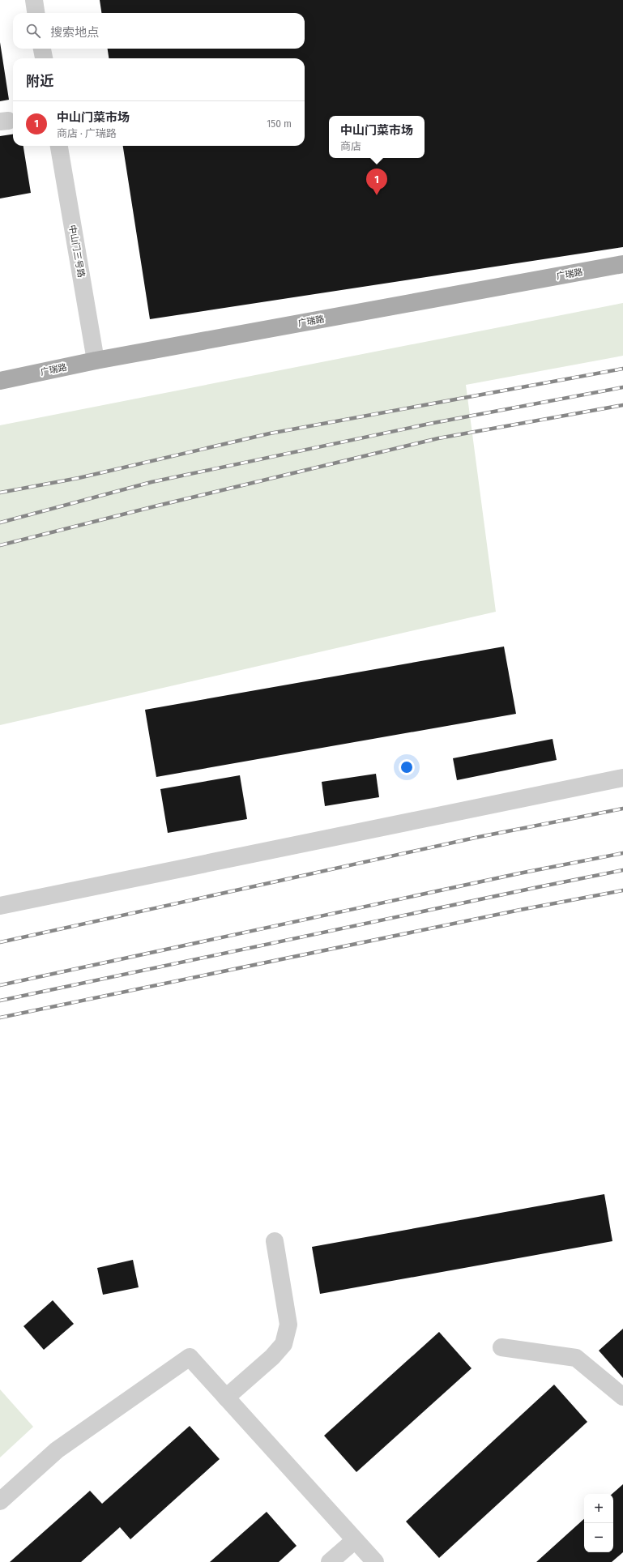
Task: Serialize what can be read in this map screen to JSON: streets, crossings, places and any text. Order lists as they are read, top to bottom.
{
  "streets": {
    "main road": ["广瑞路"],
    "street": ["中山门三号路"]
  },
  "crossings": [
    ["中山门三号路", "广瑞路"]
  ],
  "page": {
    "search": "搜索地点",
    "heading": "附近",
    "list": [
      {
        "mark": "1",
        "name": "中山门菜市场",
        "note": "商店 · 广瑞路",
        "value": "150 m"
      }
    ],
    "popup": ["中山门菜市场", "商店"],
    "pins": "1",
    "map_buttons": ["+", "−"]
  }
}
